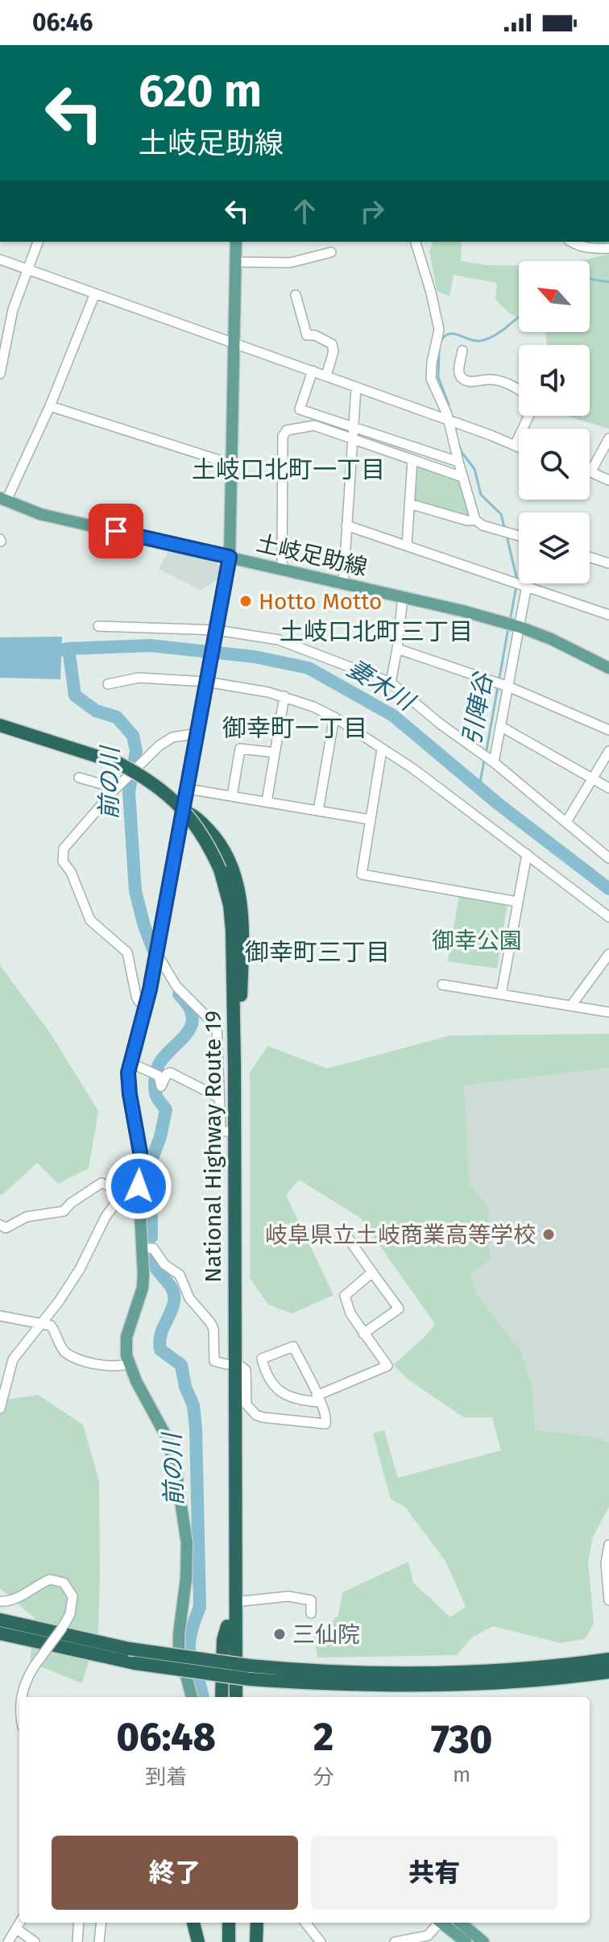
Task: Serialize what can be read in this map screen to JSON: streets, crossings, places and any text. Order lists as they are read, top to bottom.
{
  "streets": {
    "highway": ["National Highway Route 19"],
    "main road": ["土岐足助線"]
  },
  "districts": [
    "土岐口北町一丁目",
    "土岐口北町三丁目",
    "御幸町一丁目",
    "御幸町三丁目"
  ],
  "water": ["妻木川", "引陣谷", "前の川"],
  "parks": ["御幸公園"],
  "places": ["Hotto Motto", "岐阜県立土岐商業高等学校", "三仙院"],
  "north": "top left",
  "page": {
    "status": "06:46",
    "turn": ["620 m", "土岐足助線"],
    "eta": [
      "06:48",
      "到着",
      "2",
      "分",
      "730",
      "m"
    ],
    "buttons": ["終了", "共有"]
  }
}
